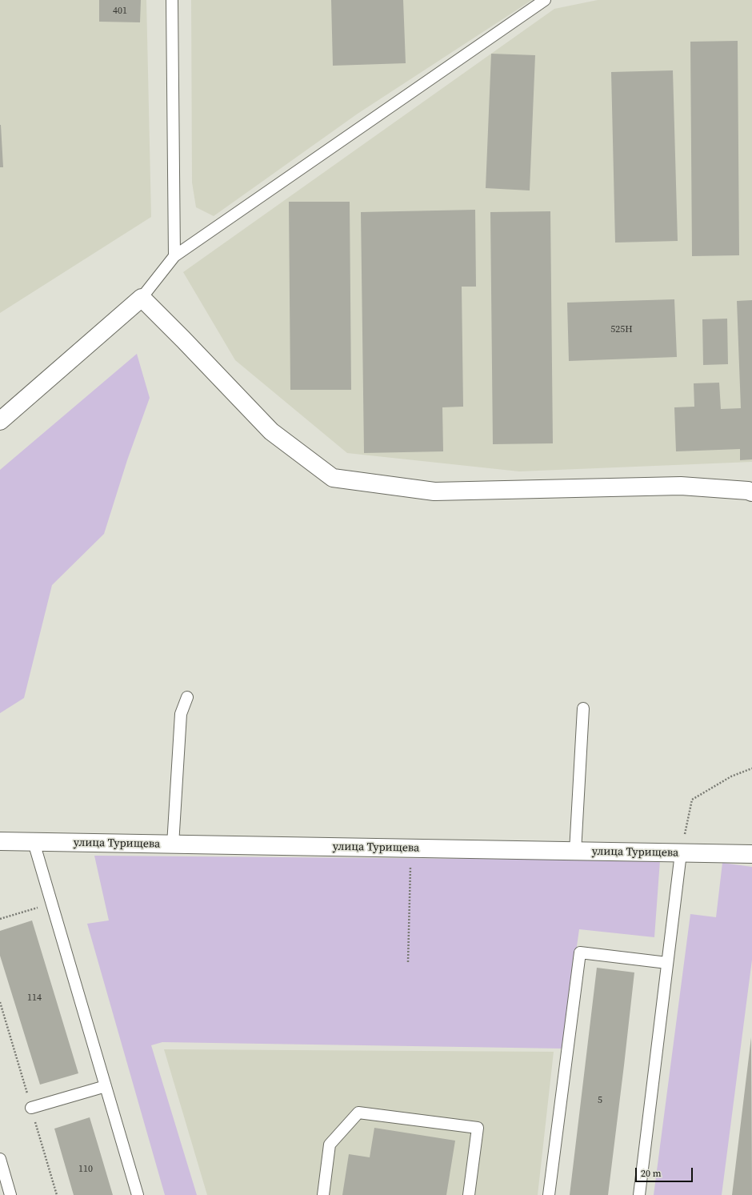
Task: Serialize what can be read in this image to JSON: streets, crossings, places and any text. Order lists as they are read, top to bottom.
{
  "streets": {
    "street": ["улица Турищева"]
  },
  "house_numbers": [
    "401",
    "525Н",
    "114",
    "5",
    "110"
  ],
  "scale_bar": "20 m"
}
